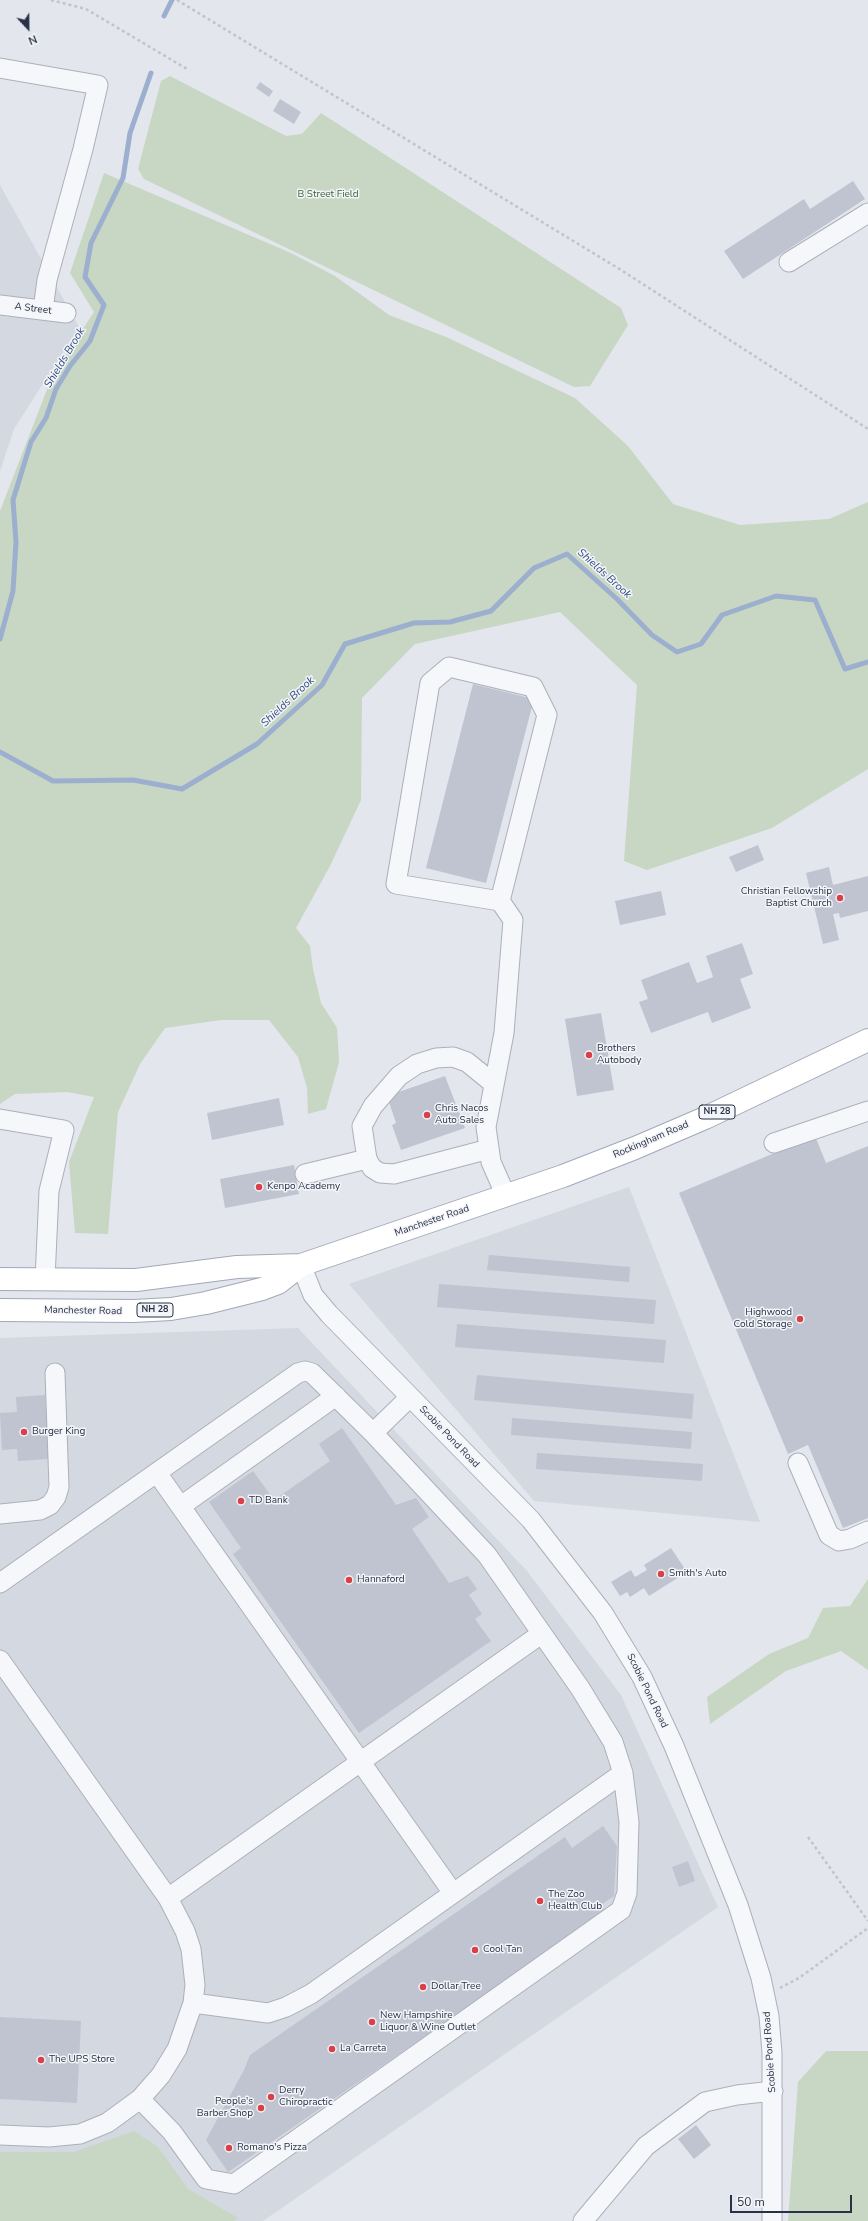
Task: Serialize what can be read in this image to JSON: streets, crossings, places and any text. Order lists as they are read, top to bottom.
{
  "streets": {
    "main road": ["NH 28", "Rockingham Road", "Manchester Road"],
    "street": ["A Street", "Scobie Pond Road"]
  },
  "crossings": [
    ["Rockingham Road", "Manchester Road"],
    ["Manchester Road", "Scobie Pond Road"]
  ],
  "water": ["Shields Brook"],
  "parks": ["B Street Field"],
  "places": [
    "Christian Fellowship Baptist Church",
    "Brothers Autobody",
    "Chris Nacos Auto Sales",
    "Kenpo Academy",
    "Highwood Cold Storage",
    "Burger King",
    "TD Bank",
    "Smith's Auto",
    "Hannaford",
    "The Zoo Health Club",
    "Cool Tan",
    "Dollar Tree",
    "New Hampshire Liquor & Wine Outlet",
    "La Carreta",
    "The UPS Store",
    "Derry Chiropractic",
    "People's Barber Shop",
    "Romano's Pizza"
  ],
  "scale_bar": "50 m",
  "north": "bottom"
}
